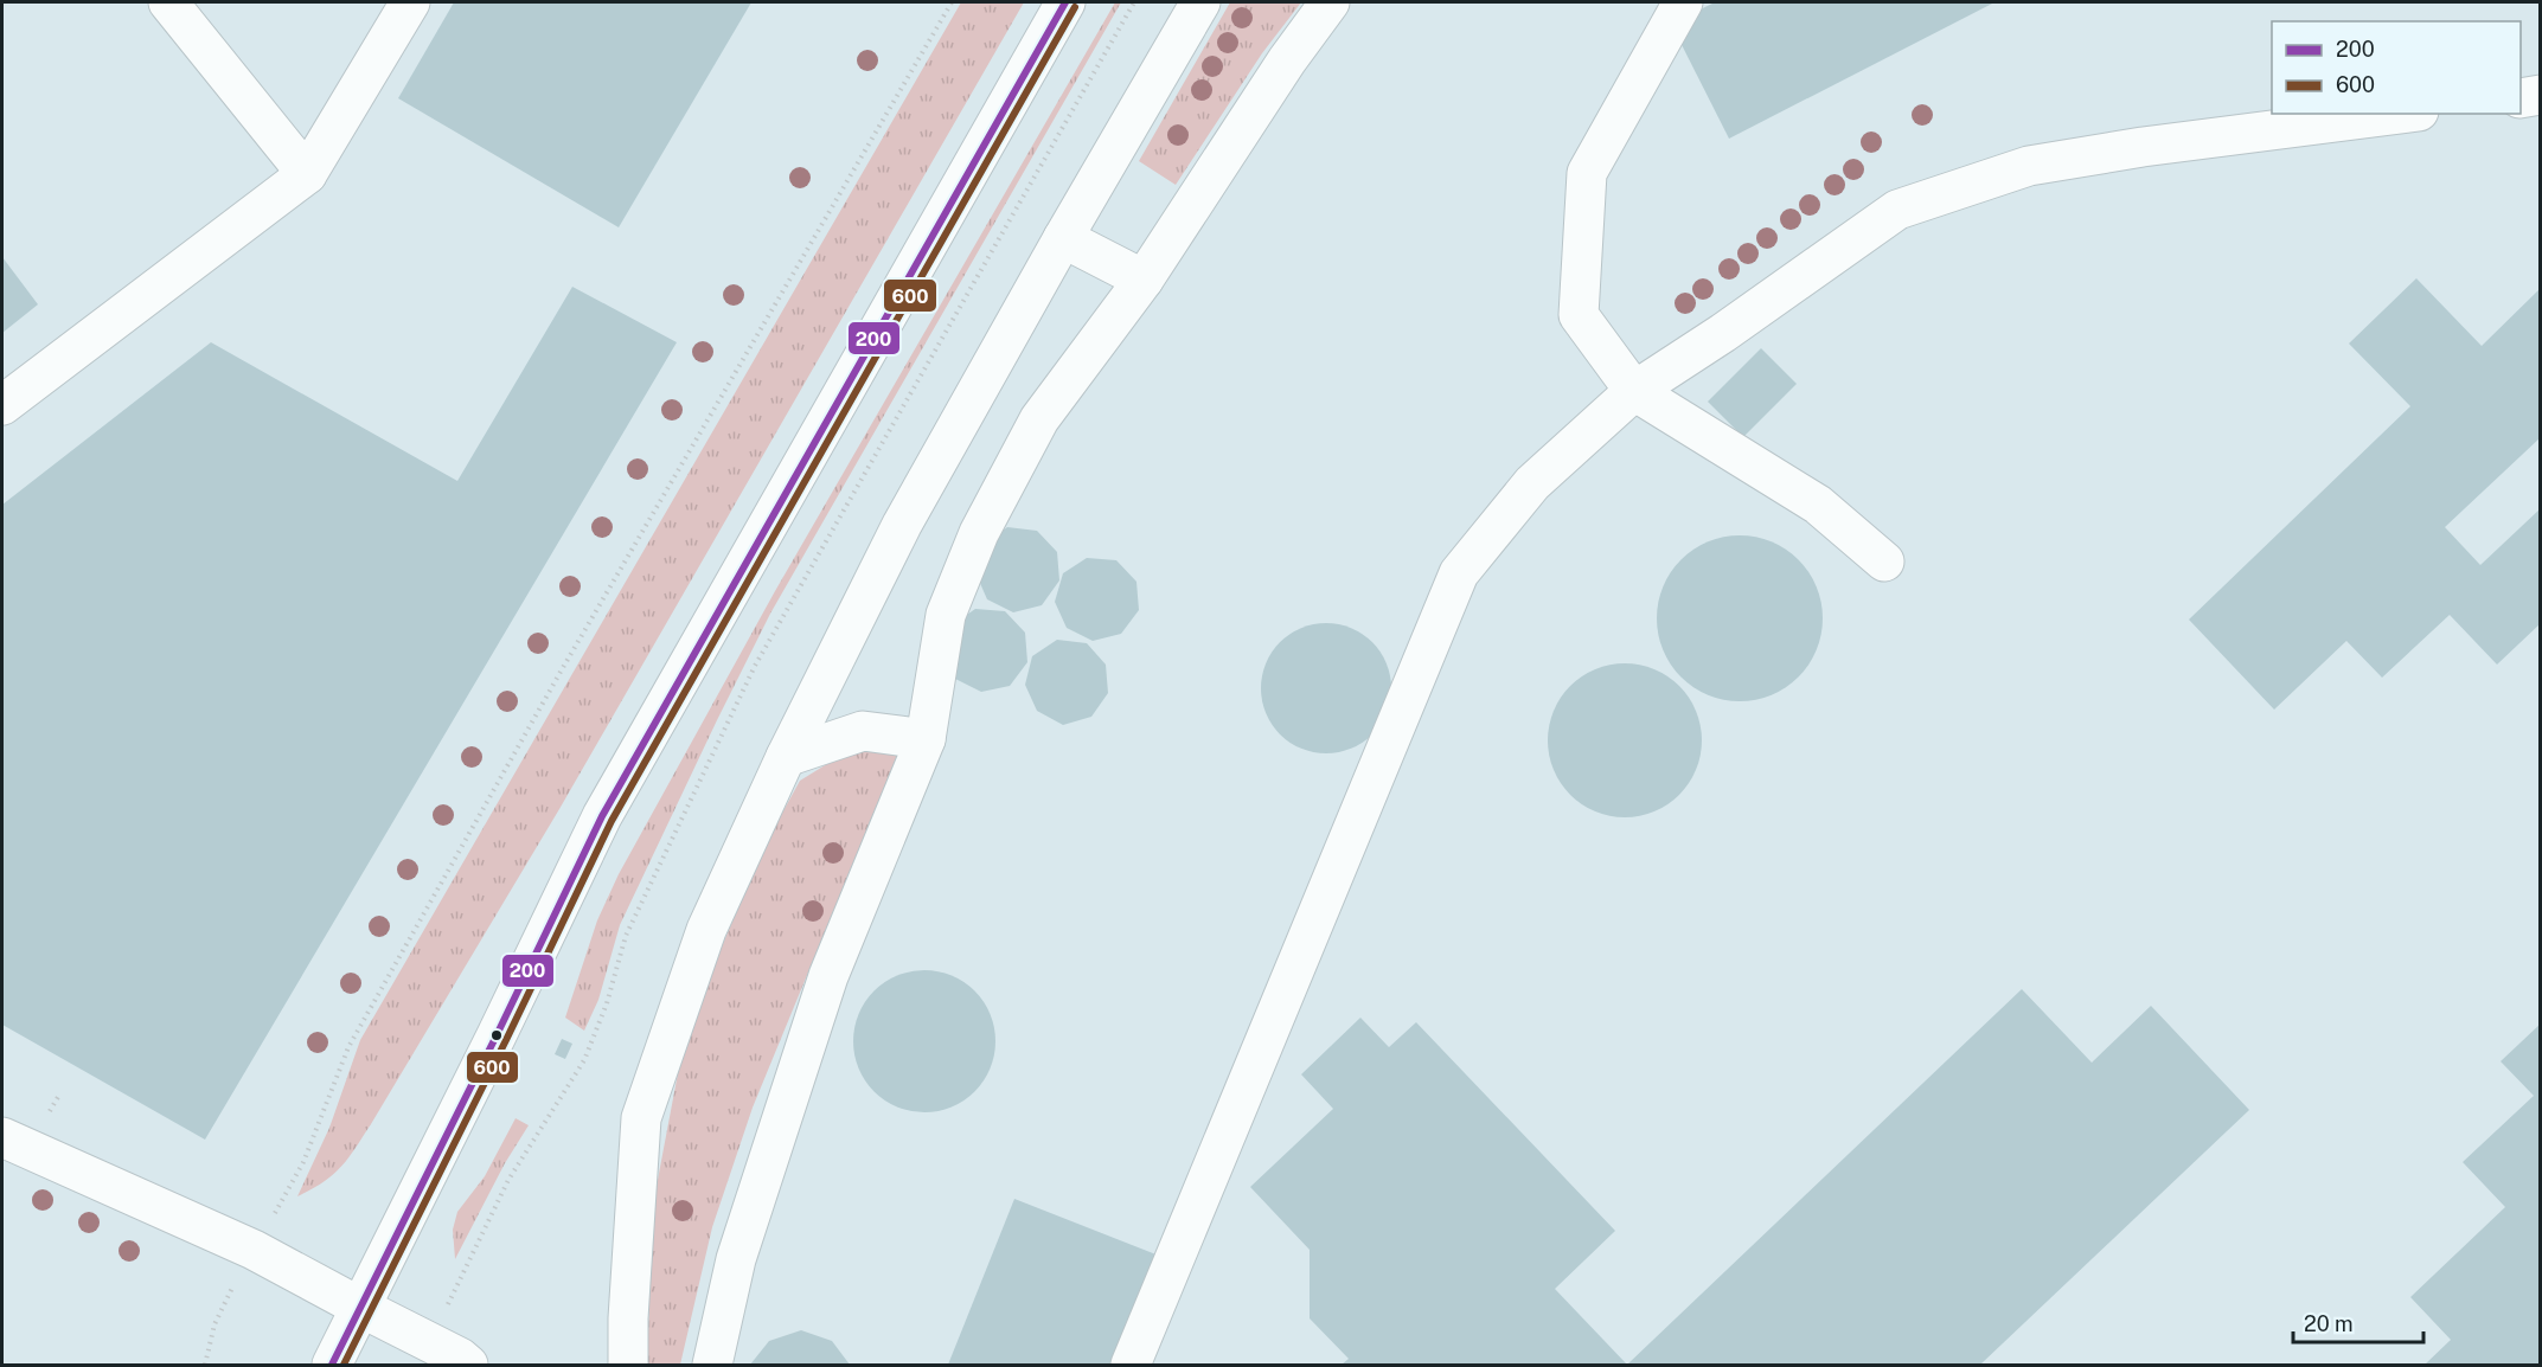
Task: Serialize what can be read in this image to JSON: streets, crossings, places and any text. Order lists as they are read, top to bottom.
{
  "lines": ["transit line 200", "transit line 600"],
  "legend": ["200", "600"],
  "scale_bar": "20 m"
}
